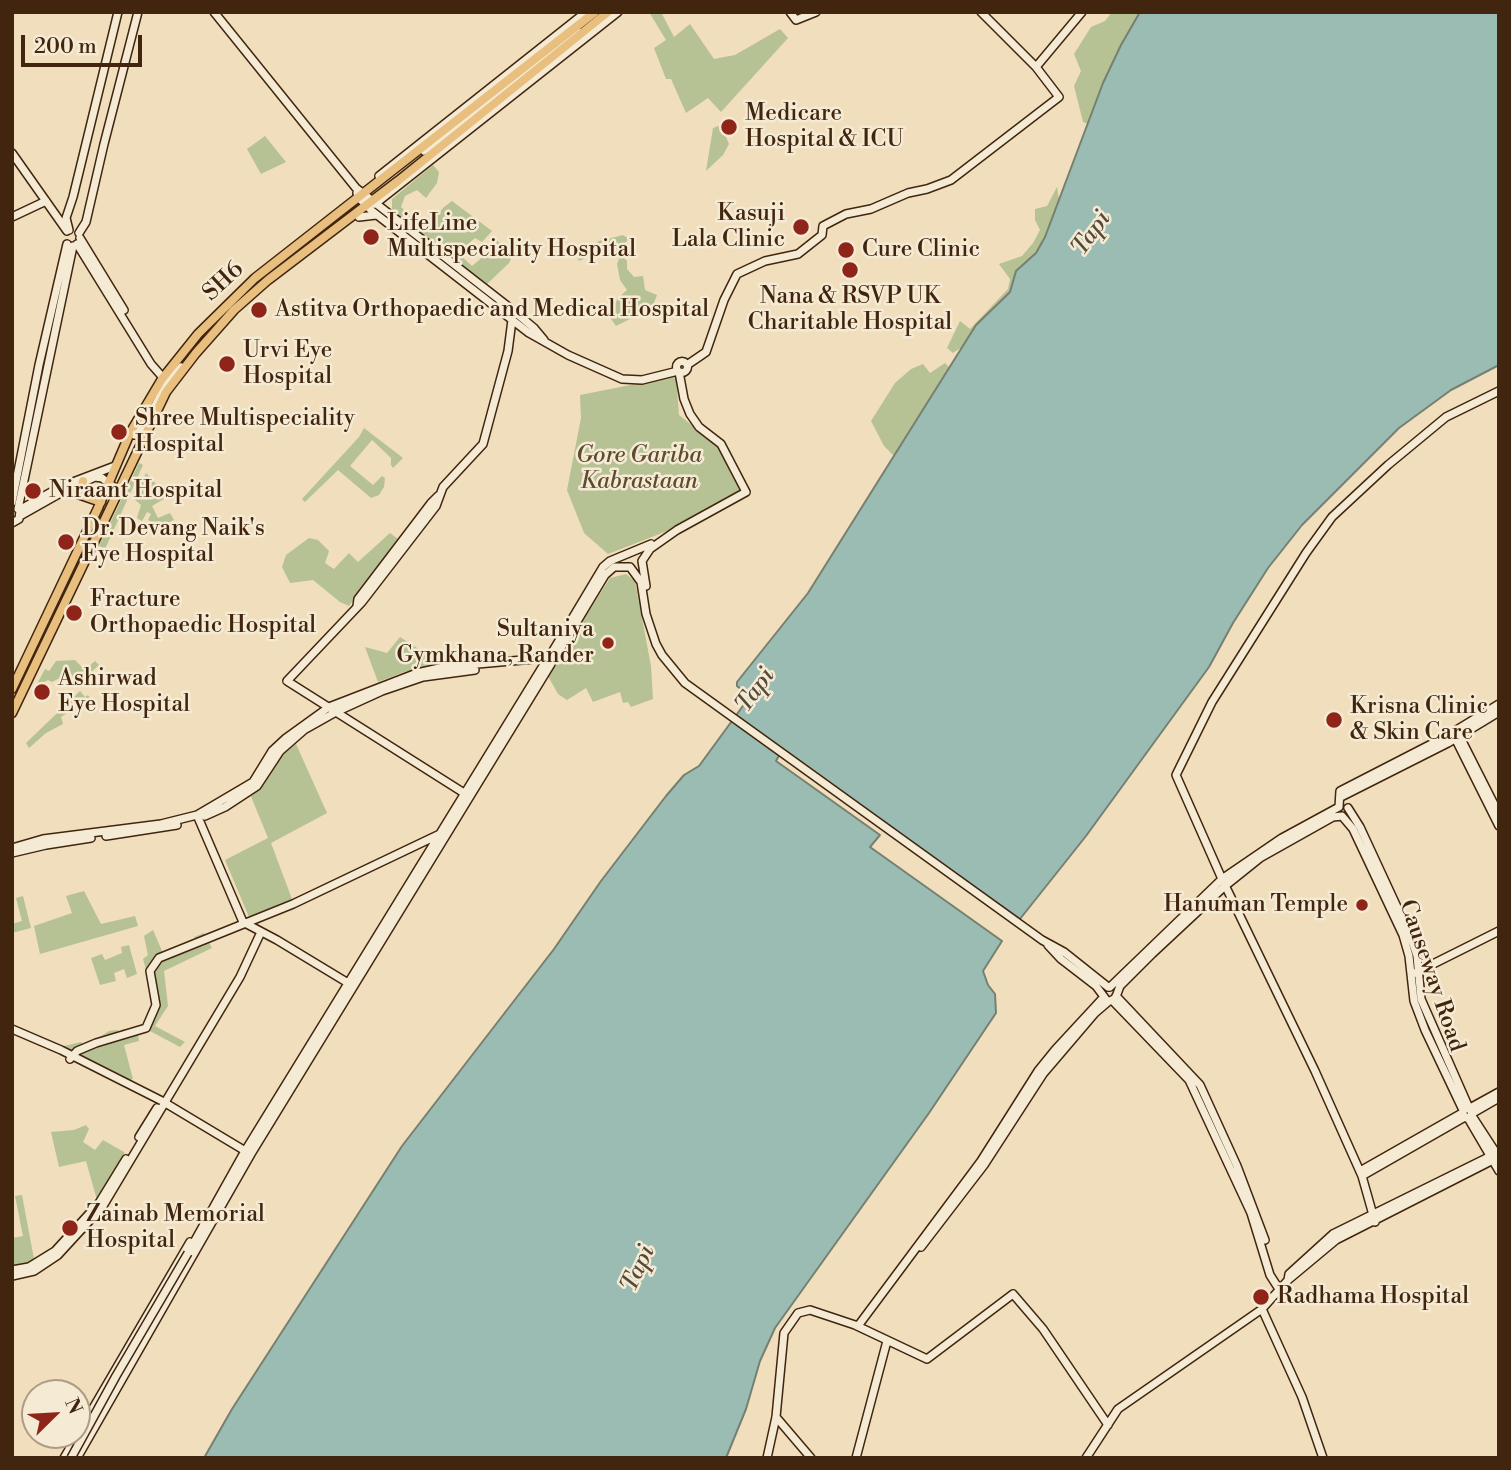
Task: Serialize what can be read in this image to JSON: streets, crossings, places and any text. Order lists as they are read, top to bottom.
{
  "streets": {
    "main road": ["SH6"],
    "street": ["Causeway Road"]
  },
  "water": ["Tapi"],
  "parks": ["Gore Gariba Kabrastaan"],
  "places": [
    "Medicare Hospital & ICU",
    "Kasuji Lala Clinic",
    "LifeLine Multispeciality Hospital",
    "Cure Clinic",
    "Nana & RSVP UK Charitable Hospital",
    "Astitva Orthopaedic and Medical Hospital",
    "Urvi Eye Hospital",
    "Shree Multispeciality Hospital",
    "Niraant Hospital",
    "Dr. Devang Naik's Eye Hospital",
    "Fracture Orthopaedic Hospital",
    "Sultaniya Gymkhana, Rander",
    "Ashirwad Eye Hospital",
    "Krisna Clinic & Skin Care",
    "Hanuman Temple",
    "Zainab Memorial Hospital",
    "Radhama Hospital"
  ],
  "scale_bar": "200 m",
  "north": "top right"
}
